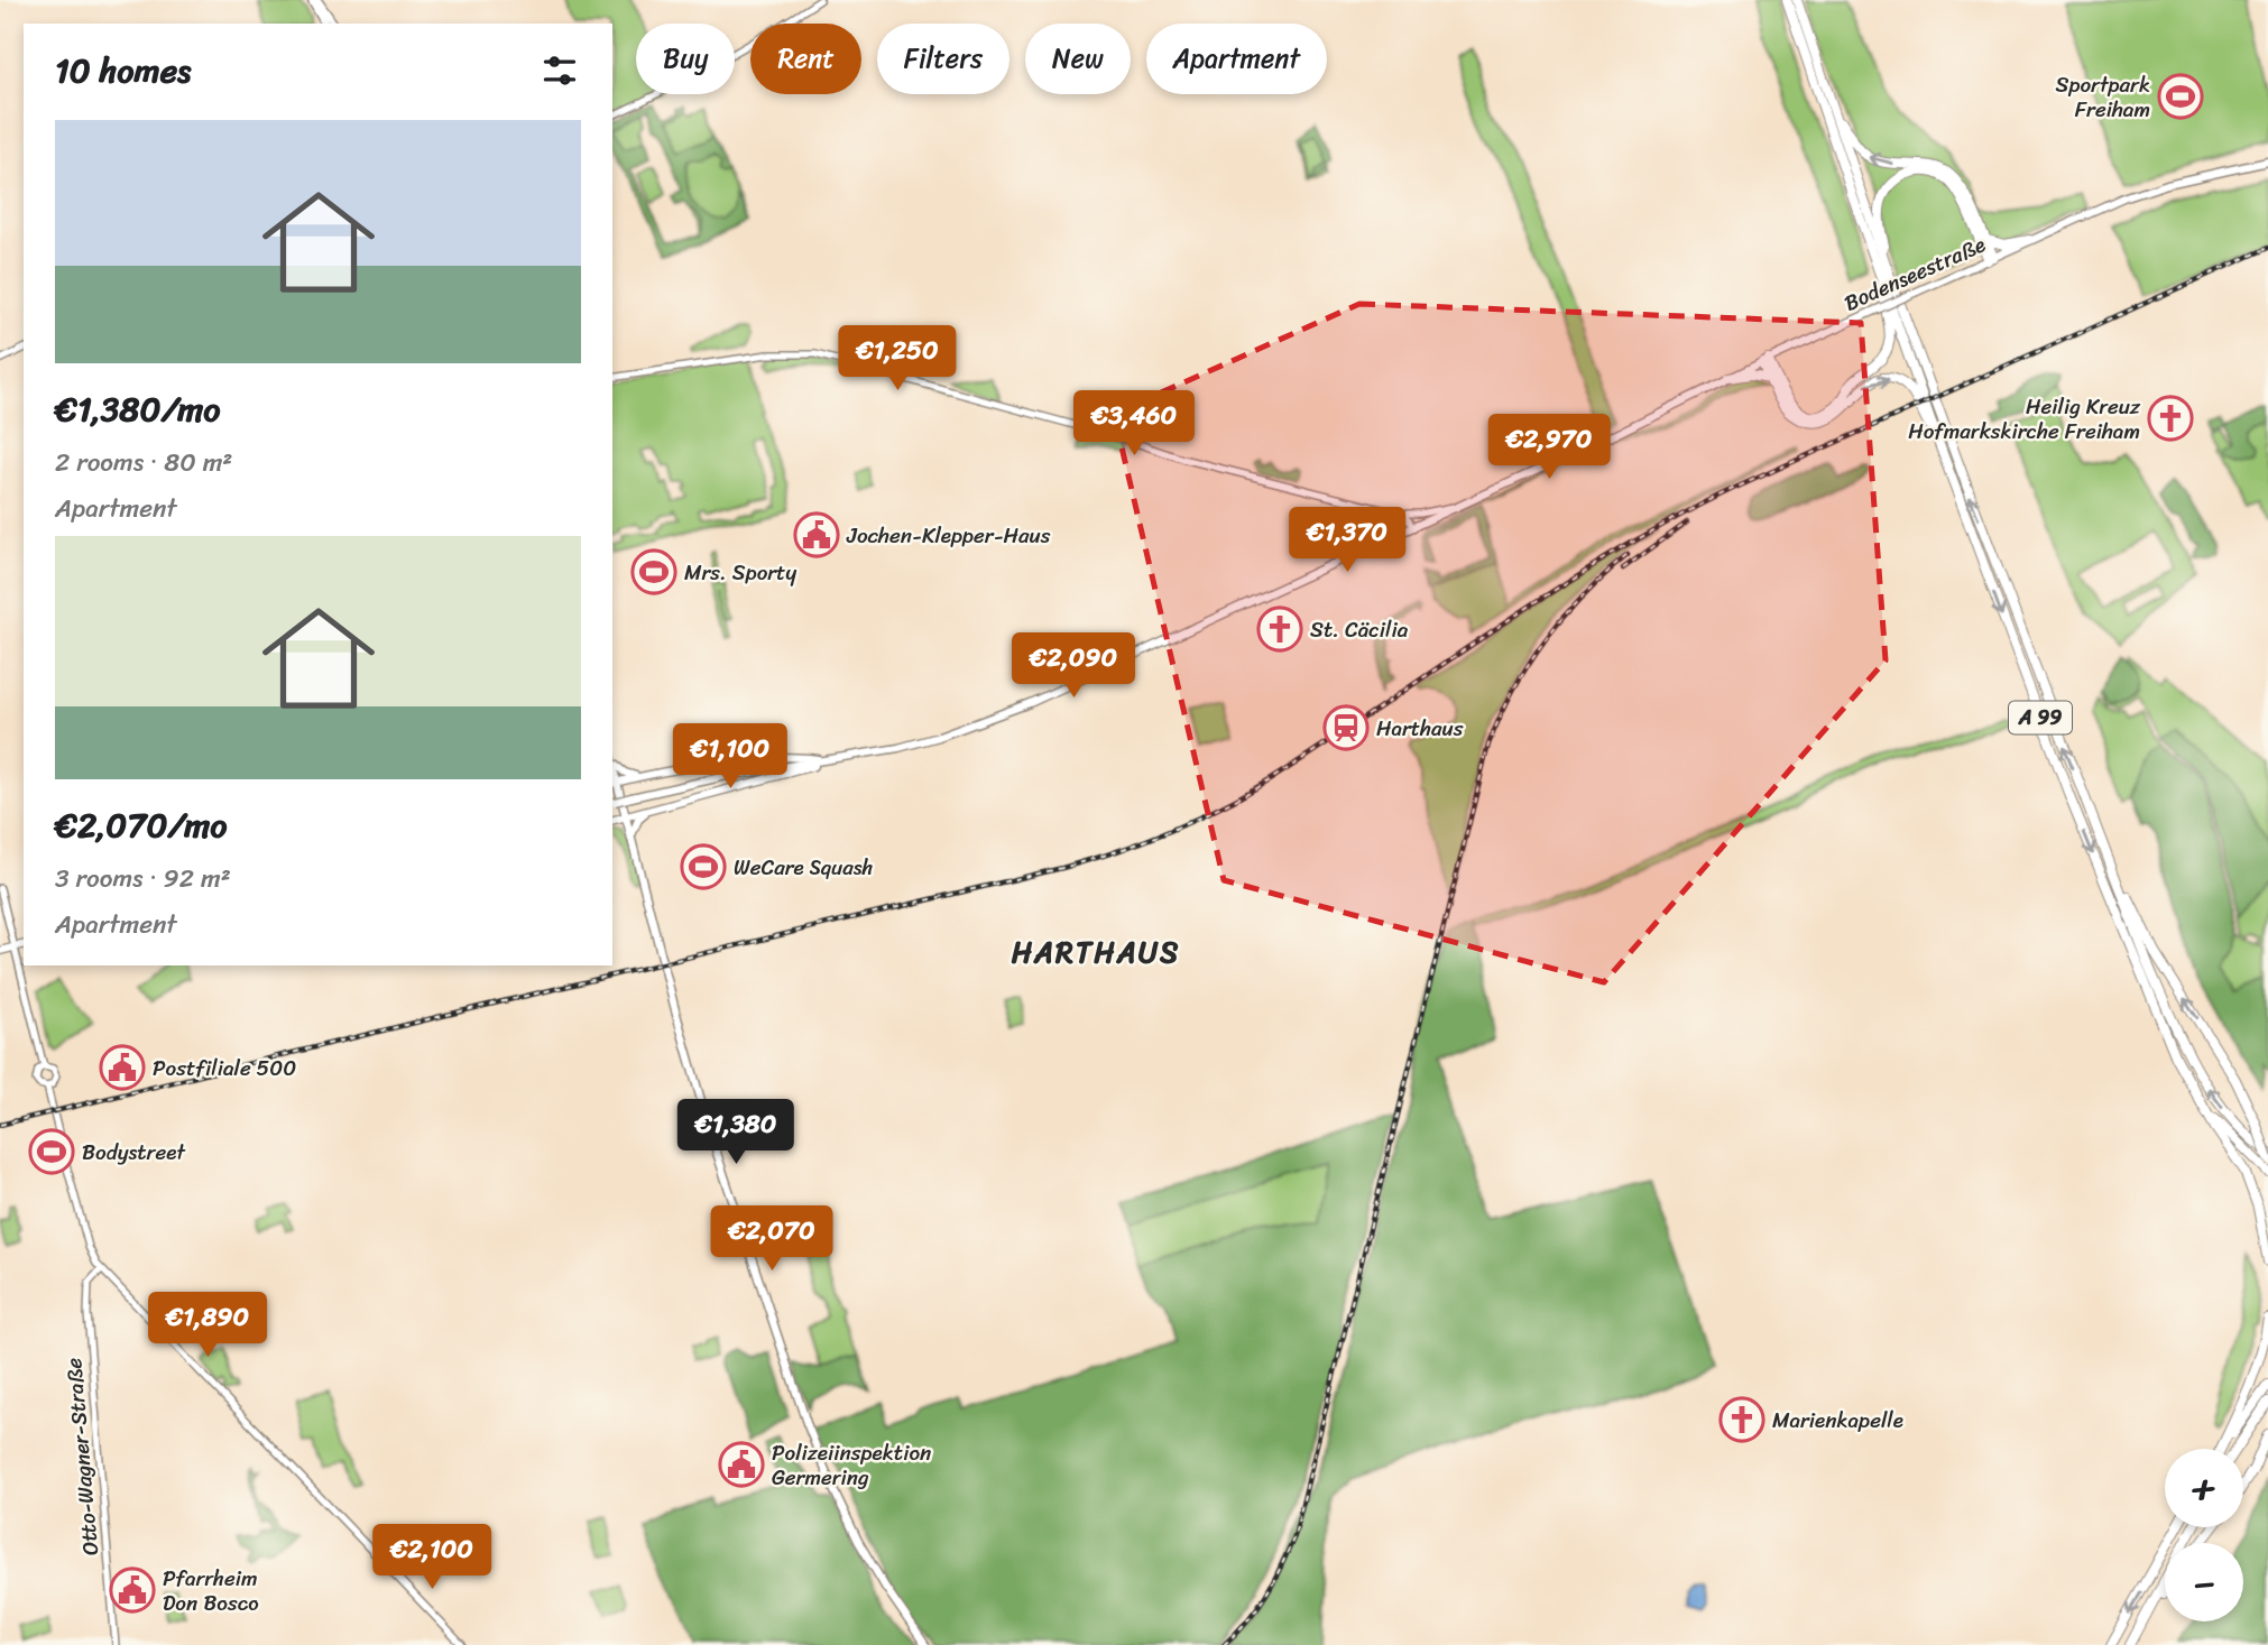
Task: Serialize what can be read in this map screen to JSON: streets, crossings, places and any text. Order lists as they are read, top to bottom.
{
  "streets": {
    "highway": ["A 99"],
    "main road": ["Bodenseestraße"],
    "street": ["Otto-Wagner-Straße"]
  },
  "districts": ["HARTHAUS"],
  "places": {
    "sports": [
      "Sportpark Freiham",
      "Mrs. Sporty",
      "WeCare Squash",
      "Bodystreet"
    ],
    "church": ["Heilig Kreuz Hofmarkskirche Freiham", "St. Cäcilia", "Marienkapelle"],
    "public building": [
      "Jochen-Klepper-Haus",
      "Postfiliale 500",
      "Polizeiinspektion Germering",
      "Pfarrheim Don Bosco"
    ],
    "station": ["Harthaus"]
  },
  "page": {
    "chip": [
      "Buy",
      "Rent",
      "Filters",
      "New",
      "Apartment"
    ],
    "heading": "10 homes",
    "list": [
      {
        "name": "€1,380/mo",
        "note": "2 rooms · 80 m² · Apartment"
      },
      {
        "name": "€2,070/mo",
        "note": "3 rooms · 92 m² · Apartment"
      }
    ],
    "price": [
      "€1,250",
      "€3,460",
      "€2,970",
      "€1,370",
      "€2,090",
      "€1,100",
      "€1,380",
      "€2,070",
      "€1,890",
      "€2,100"
    ],
    "map_buttons": ["+", "−"]
  }
}
